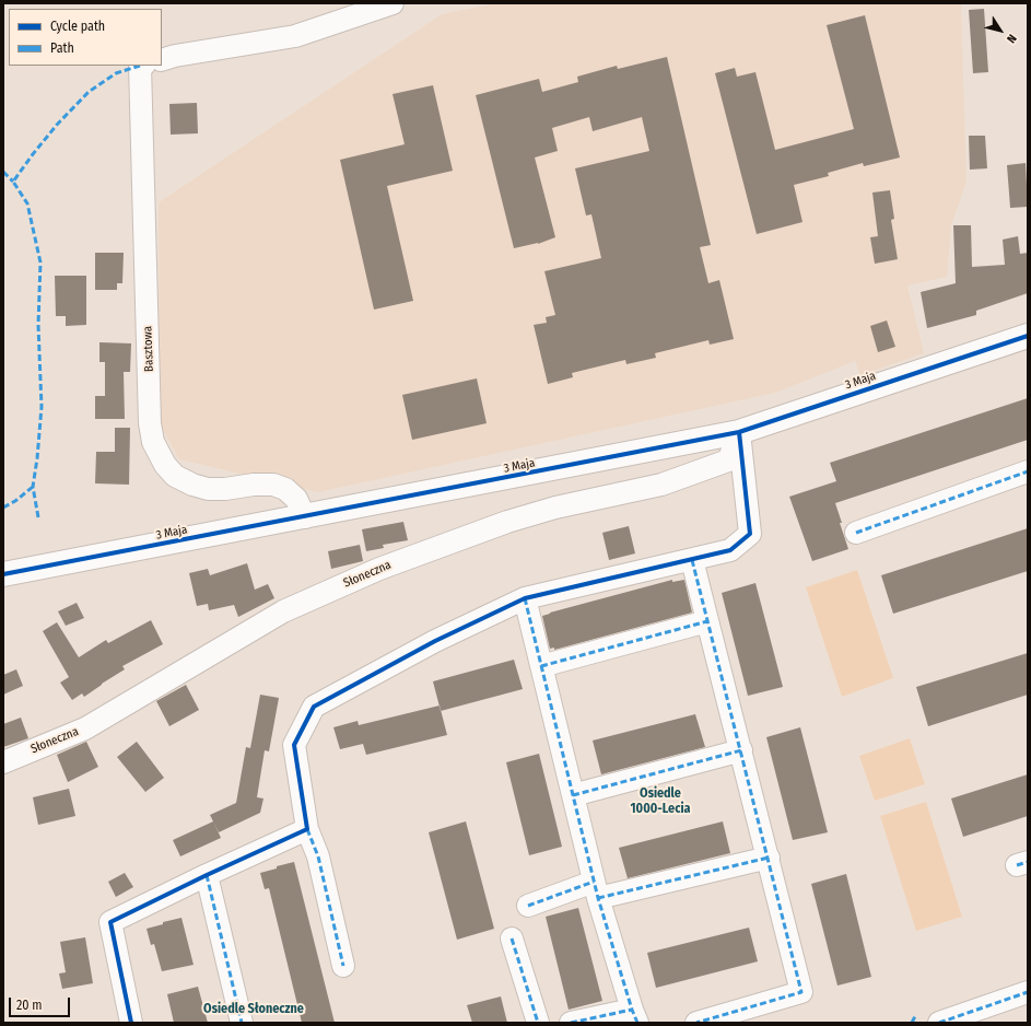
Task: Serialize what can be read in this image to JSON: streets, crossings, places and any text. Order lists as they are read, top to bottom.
{
  "streets": {
    "street": ["Basztowa", "3 Maja", "Słoneczna"]
  },
  "crossings": [
    ["Basztowa", "3 Maja"],
    ["3 Maja", "Słoneczna"]
  ],
  "districts": ["Osiedle 1000-Lecia", "Osiedle Słoneczne"],
  "legend": ["Cycle path", "Path"],
  "scale_bar": "20 m",
  "north": "bottom right"
}
